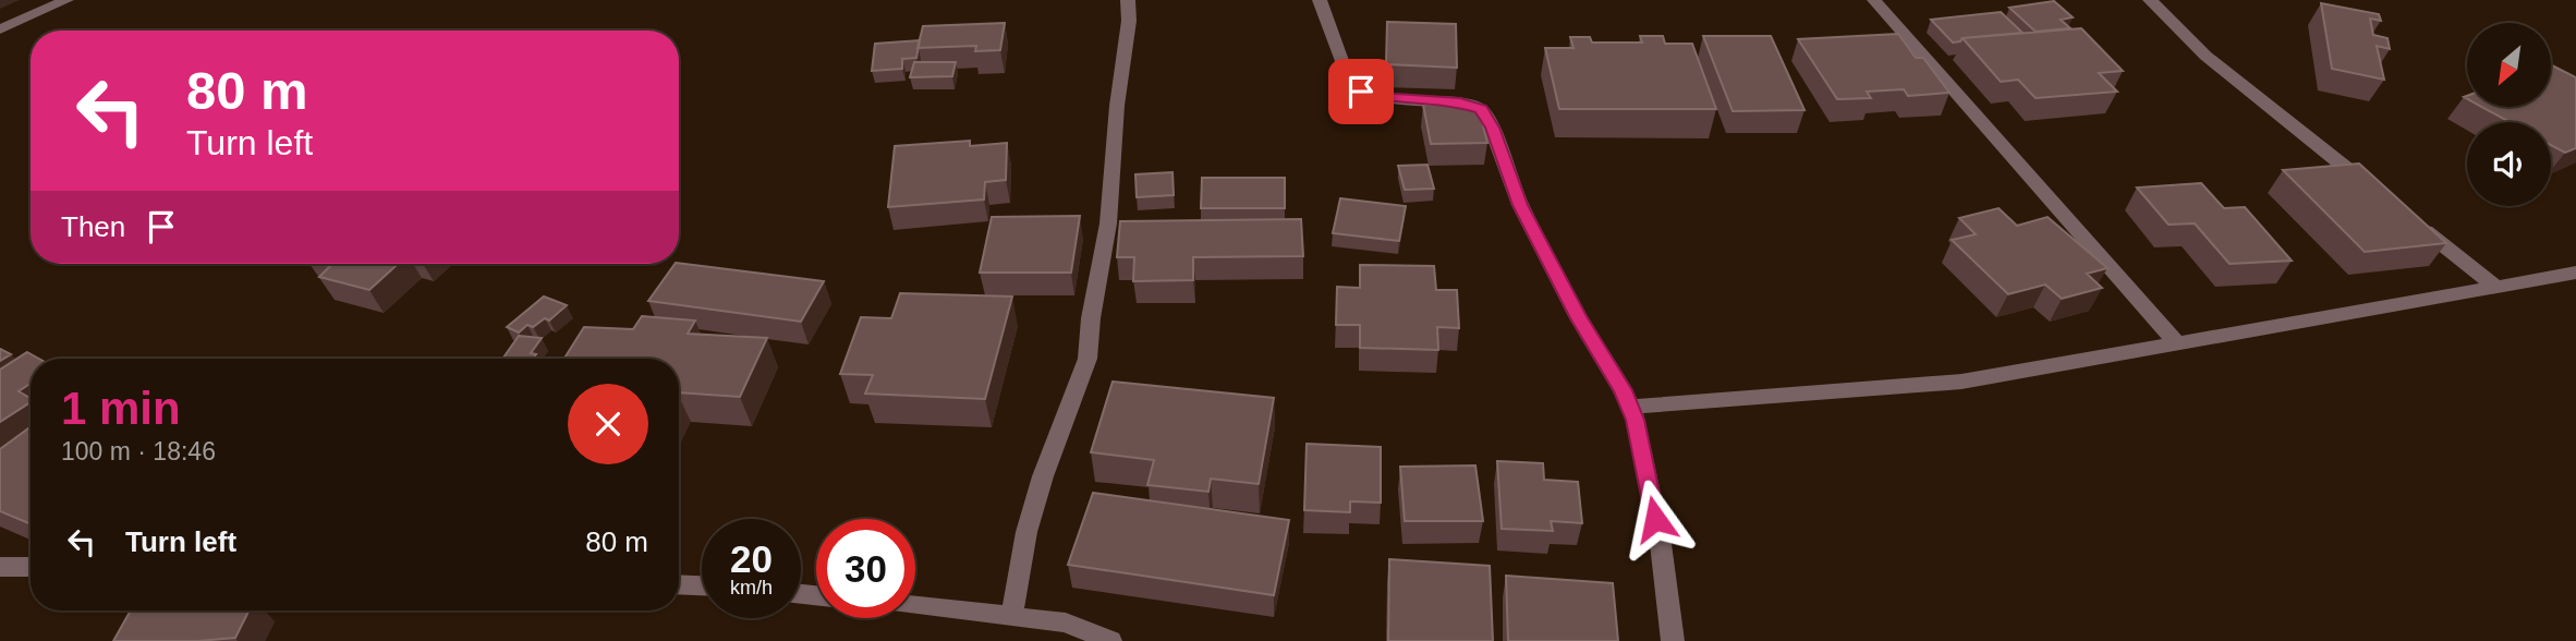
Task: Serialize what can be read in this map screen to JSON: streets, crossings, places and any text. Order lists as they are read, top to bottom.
{
  "north": "bottom left",
  "page": {
    "turn": ["80 m", "Turn left"],
    "then": "Then",
    "heading": ["1 min", "100 m · 18:46"],
    "list": [
      {
        "name": "Turn left",
        "value": "80 m"
      }
    ],
    "speed": "20 km/h",
    "limit": "30"
  }
}
